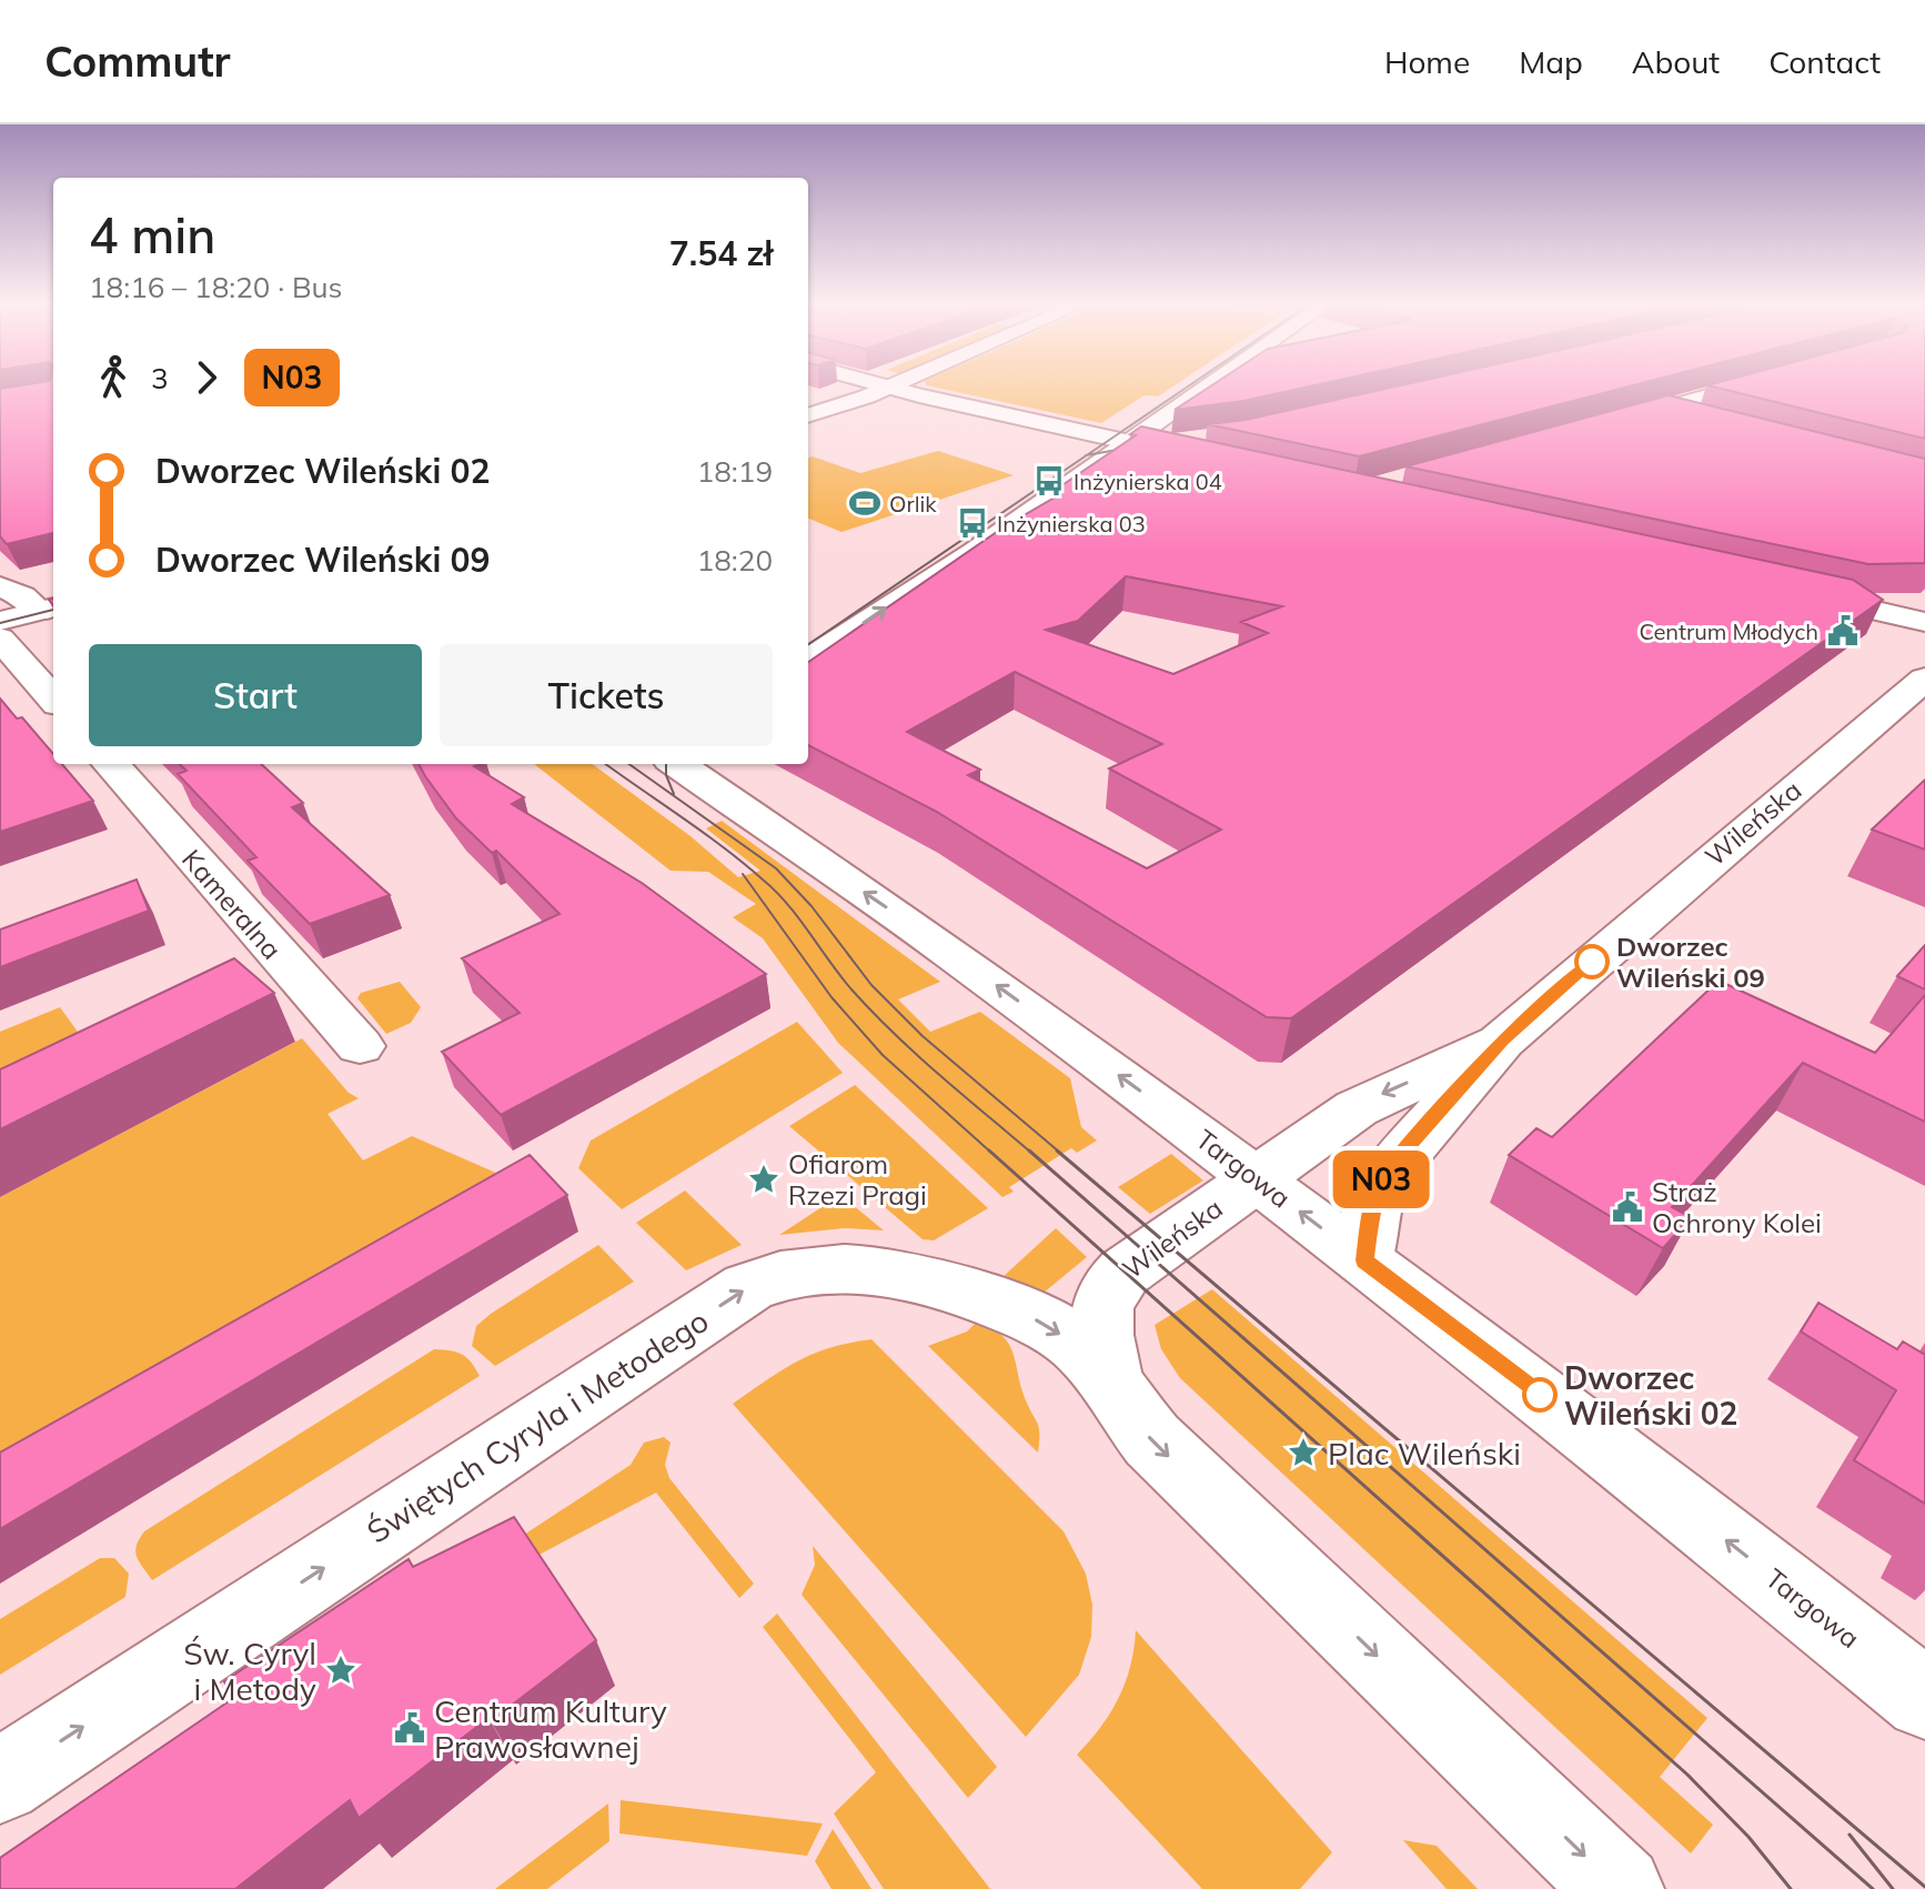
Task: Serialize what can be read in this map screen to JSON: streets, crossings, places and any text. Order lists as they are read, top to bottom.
{
  "streets": {
    "street": [
      "Wileńska",
      "Kameralna",
      "Targowa",
      "Świętych Cyryla i Metodego"
    ]
  },
  "crossings": [
    ["Wileńska", "Targowa"],
    ["Wileńska", "Świętych Cyryla i Metodego"]
  ],
  "one_way": ["Świętych Cyryla i Metodego"],
  "places": {
    "bus stop": ["Inżynierska 04", "Inżynierska 03"],
    "sports": ["Orlik"],
    "public building": ["Centrum Młodych", "Straż Ochrony Kolei", "Centrum Kultury Prawosławnej"],
    "other": ["Dworzec Wileński 09", "Dworzec Wileński 02"],
    "place": ["Ofiarom Rzezi Pragi", "Plac Wileński", "Św. Cyryl i Metody"]
  },
  "lines": ["bus line N03"],
  "page": {
    "header": "Commutr",
    "nav": [
      "Home",
      "Map",
      "About",
      "Contact"
    ],
    "on_map": "N03",
    "heading": ["4 min", "18:16 – 18:20 · Bus", "7.54 zł"],
    "legs": ["3", "N03"],
    "list": [
      {
        "name": "Dworzec Wileński 02",
        "value": "18:19"
      },
      {
        "name": "Dworzec Wileński 09",
        "value": "18:20"
      }
    ],
    "buttons": ["Start", "Tickets"]
  }
}
